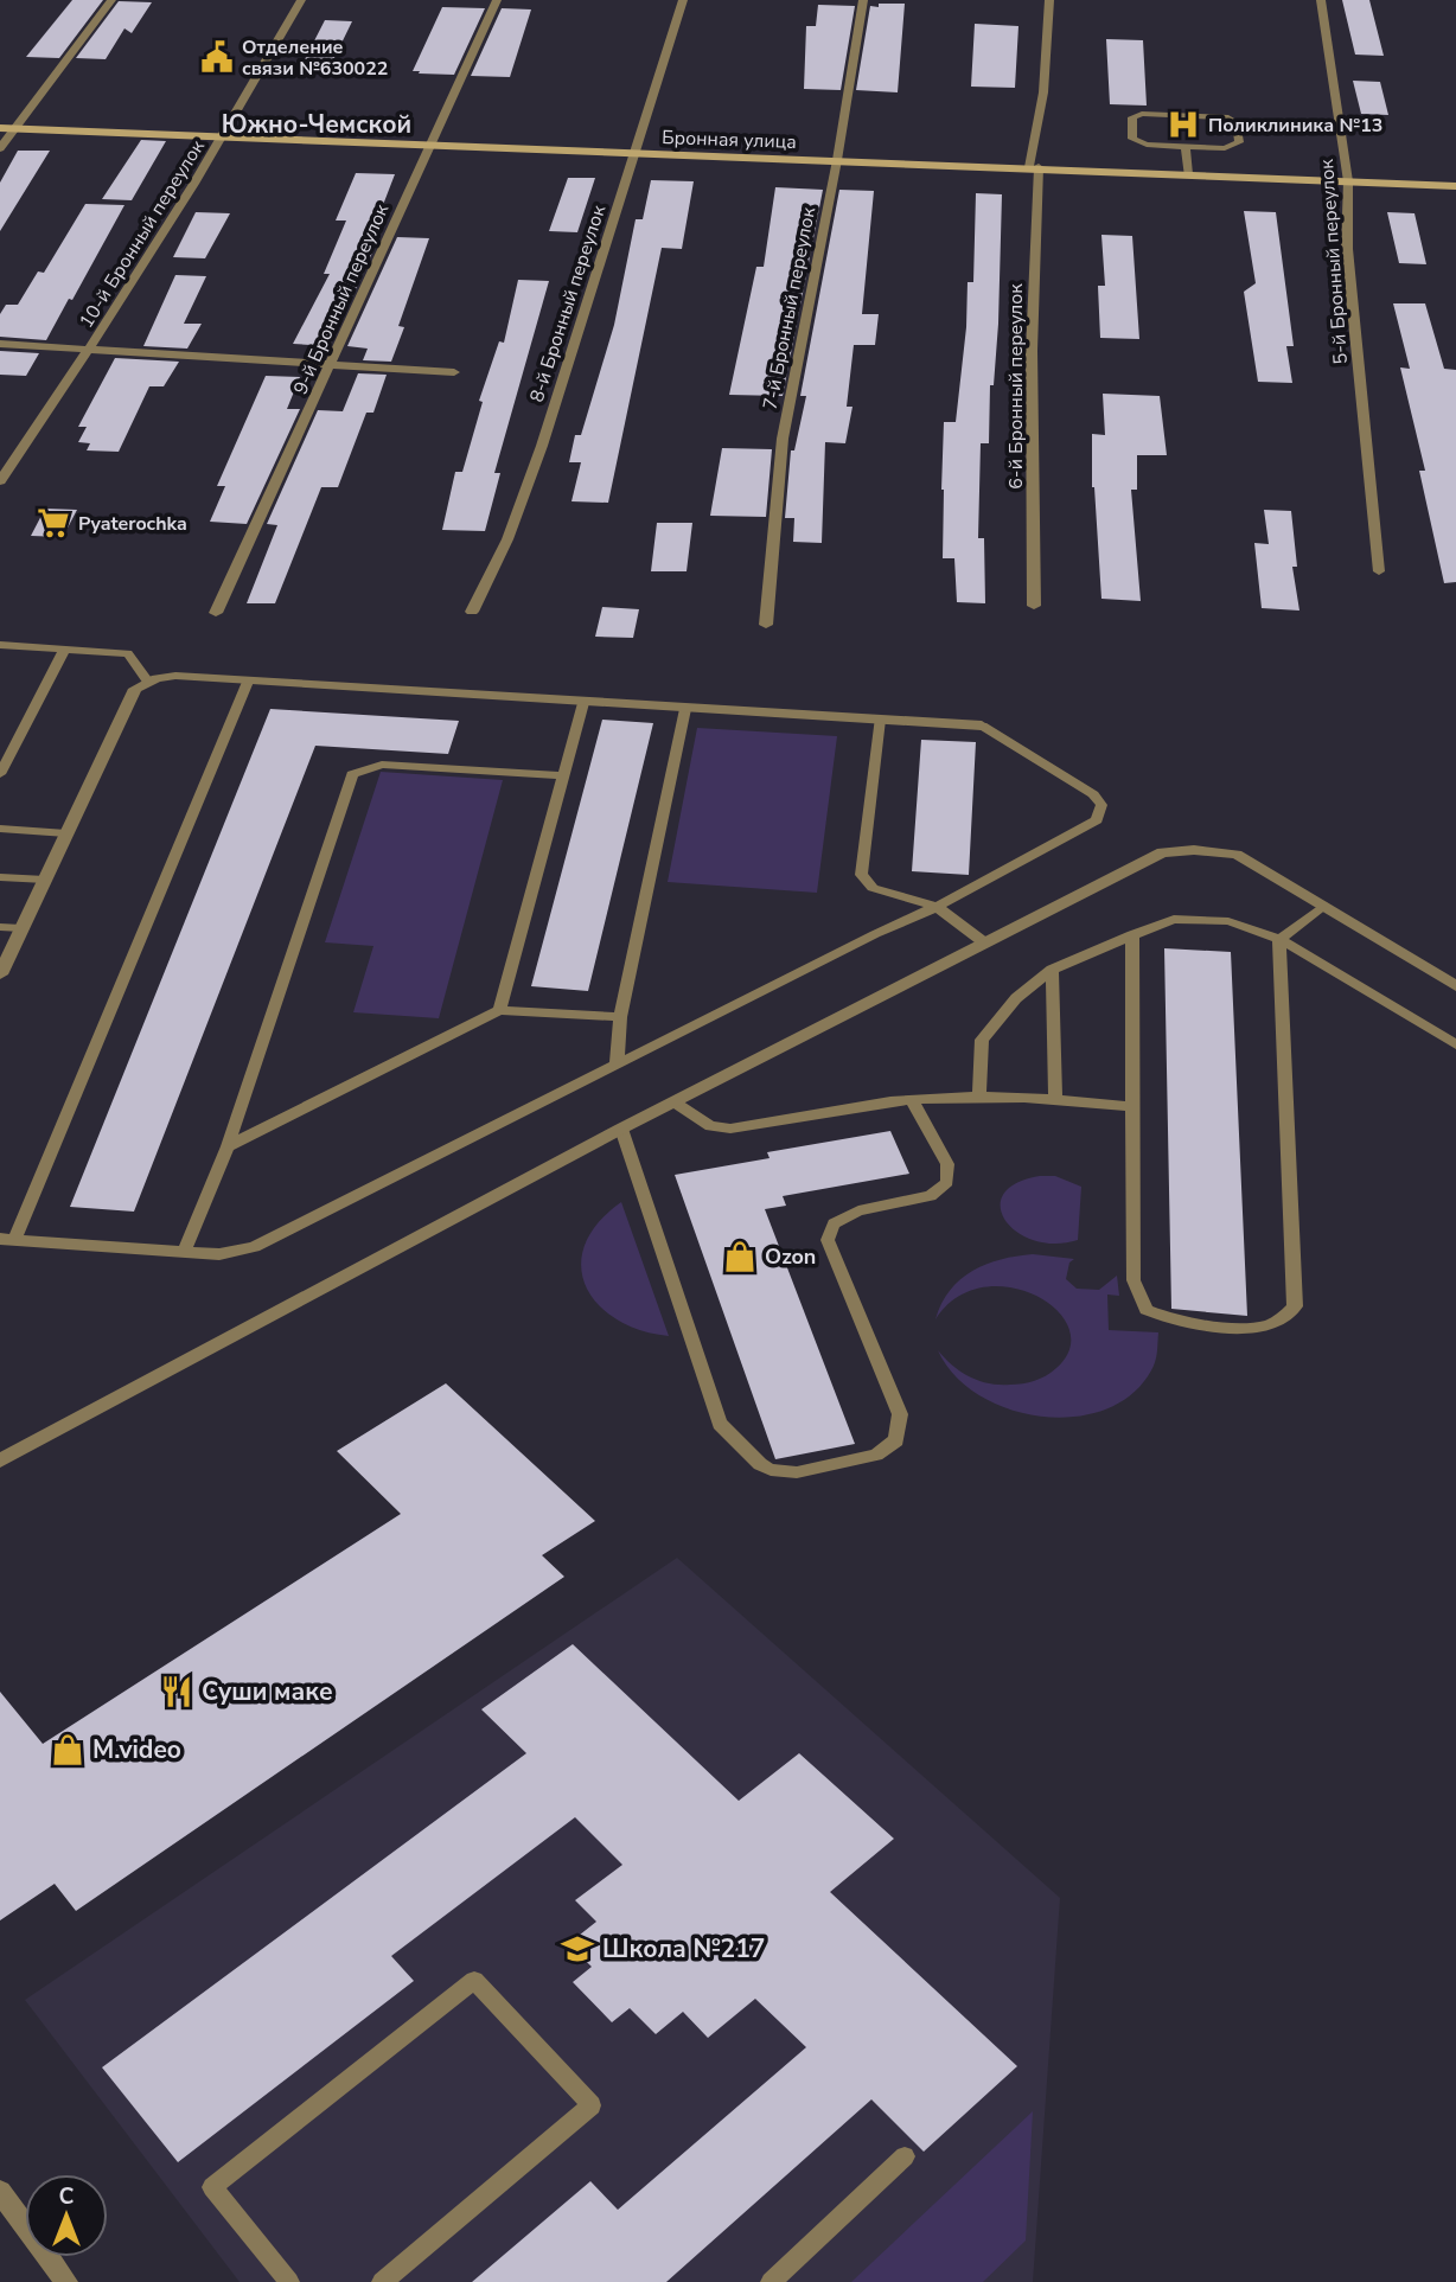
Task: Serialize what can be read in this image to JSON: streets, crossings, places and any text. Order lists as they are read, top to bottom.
{
  "streets": {
    "street": [
      "Бронная улица",
      "10-й Бронный переулок",
      "5-й Бронный переулок",
      "9-й Бронный переулок",
      "8-й Бронный переулок",
      "7-й Бронный переулок",
      "6-й Бронный переулок"
    ]
  },
  "crossings": [
    ["Бронная улица", "10-й Бронный переулок"],
    ["Бронная улица", "5-й Бронный переулок"],
    ["Бронная улица", "9-й Бронный переулок"],
    ["Бронная улица", "8-й Бронный переулок"],
    ["Бронная улица", "7-й Бронный переулок"],
    ["Бронная улица", "6-й Бронный переулок"]
  ],
  "districts": ["Южно-Чемской"],
  "places": {
    "public building": ["Отделение связи №630022"],
    "hospital": ["Поликлиника №13"],
    "supermarket": ["Pyaterochka"],
    "shop": ["Ozon", "M.video"],
    "restaurant": ["Суши маке"],
    "school or university": ["Школа №217"]
  },
  "north": "top"
}
